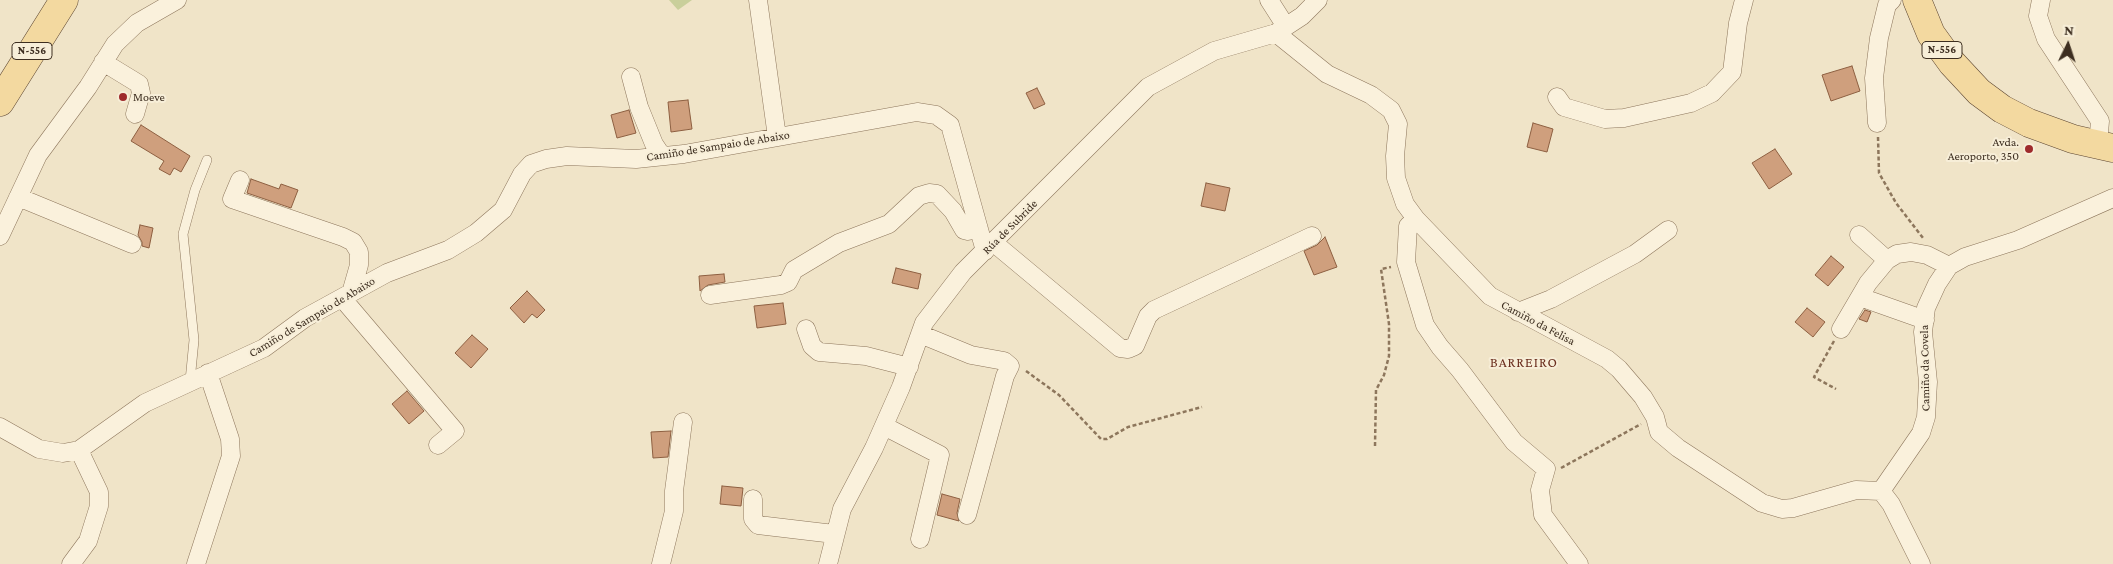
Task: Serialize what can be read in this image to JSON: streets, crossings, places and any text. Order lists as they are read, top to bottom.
{
  "streets": {
    "main road": ["N-556"],
    "street": [
      "Camiño de Sampaio de Abaixo",
      "Rúa de Subride",
      "Camiño da Felisa",
      "Camiño da Covela"
    ]
  },
  "crossings": [
    ["Camiño de Sampaio de Abaixo", "Rúa de Subride"],
    ["Rúa de Subride", "Camiño da Felisa"],
    ["Camiño da Felisa", "Camiño da Covela"]
  ],
  "districts": ["BARREIRO"],
  "places": ["Moeve", "Avda. Aeroporto, 350"],
  "north": "top"
}
